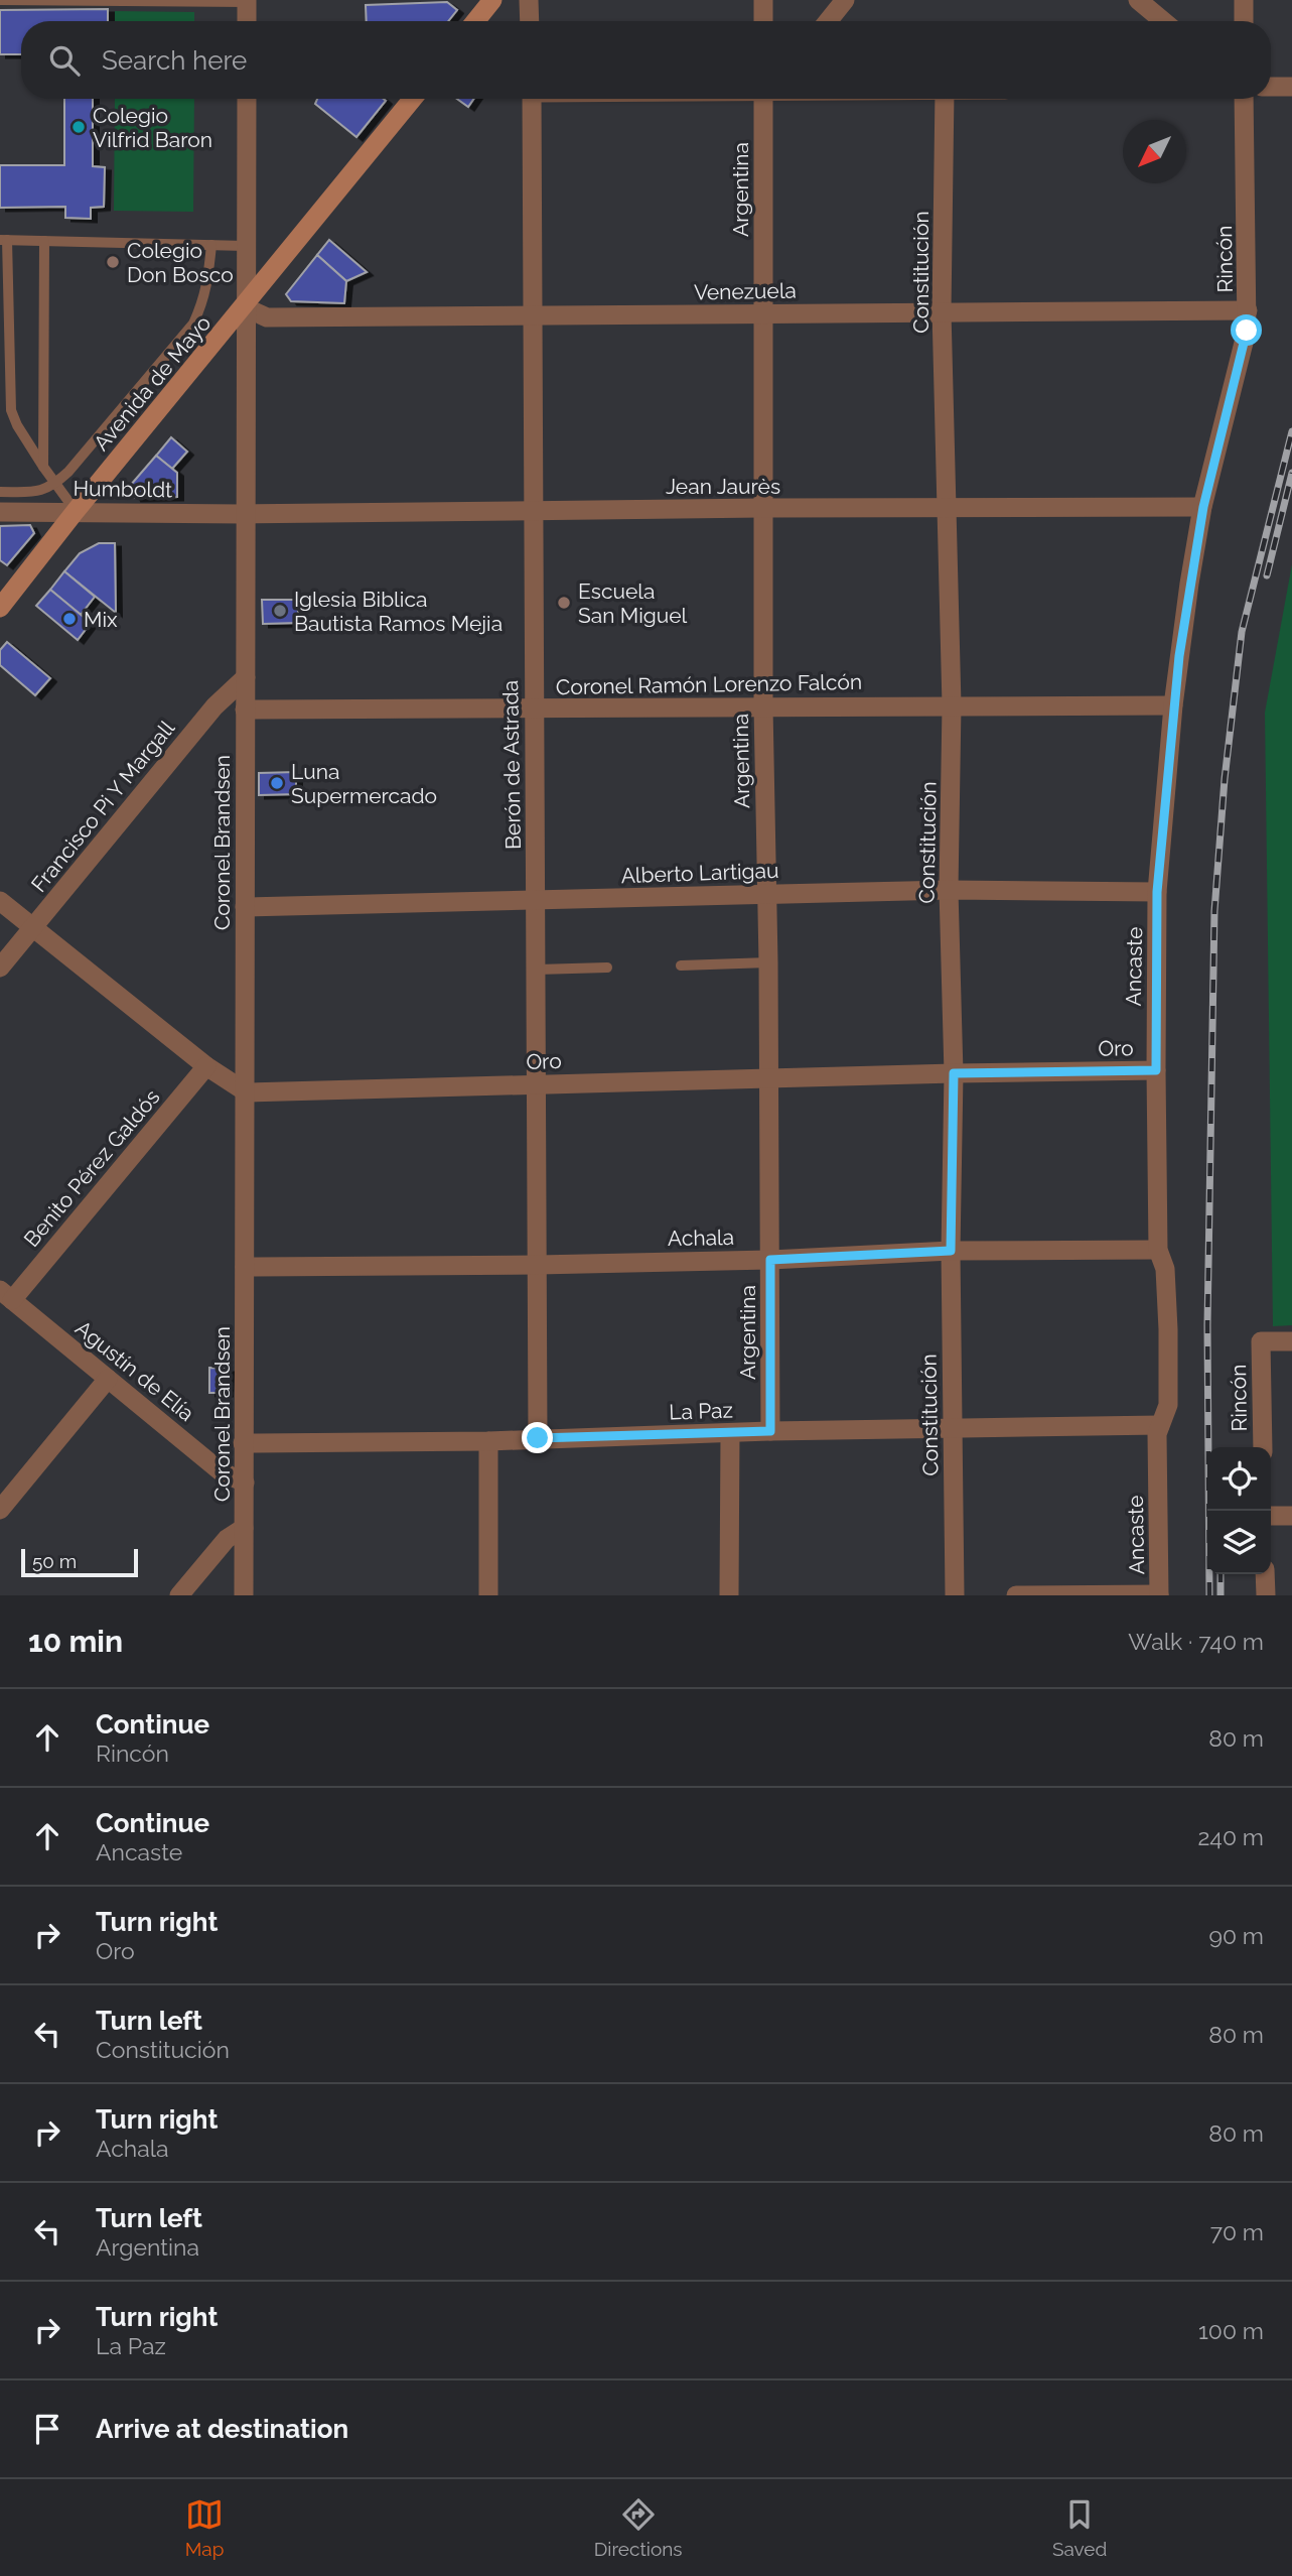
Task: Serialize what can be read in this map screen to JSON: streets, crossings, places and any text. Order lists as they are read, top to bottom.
{
  "streets": {
    "main road": ["Avenida de Mayo"],
    "street": [
      "Argentina",
      "Rincón",
      "Constitución",
      "Venezuela",
      "Jean Jaurès",
      "Humboldt",
      "Coronel Ramón Lorenzo Falcón",
      "Berón de Astrada",
      "Francisco Pi Y Margall",
      "Coronel Brandsen",
      "Alberto Lartigau",
      "Ancaste",
      "Oro",
      "Benito Pérez Galdós",
      "Achala",
      "Agustín de Elía",
      "La Paz"
    ]
  },
  "crossings": [
    ["Argentina", "Venezuela"],
    ["Argentina", "Jean Jaurès"],
    ["Argentina", "Coronel Ramón Lorenzo Falcón"],
    ["Argentina", "Alberto Lartigau"],
    ["Argentina", "Oro"],
    ["Argentina", "Achala"],
    ["Argentina", "La Paz"],
    ["Rincón", "Venezuela"],
    ["Rincón", "Jean Jaurès"],
    ["Rincón", "Ancaste"],
    ["Constitución", "Venezuela"],
    ["Constitución", "Jean Jaurès"],
    ["Constitución", "Coronel Ramón Lorenzo Falcón"],
    ["Constitución", "Alberto Lartigau"],
    ["Constitución", "Oro"],
    ["Constitución", "Achala"],
    ["Constitución", "La Paz"],
    ["Venezuela", "Avenida de Mayo"],
    ["Venezuela", "Berón de Astrada"],
    ["Venezuela", "Coronel Brandsen"],
    ["Avenida de Mayo", "Humboldt"],
    ["Avenida de Mayo", "Coronel Brandsen"],
    ["Jean Jaurès", "Humboldt"],
    ["Jean Jaurès", "Berón de Astrada"],
    ["Jean Jaurès", "Coronel Brandsen"],
    ["Jean Jaurès", "Ancaste"],
    ["Humboldt", "Coronel Brandsen"],
    ["Coronel Ramón Lorenzo Falcón", "Berón de Astrada"],
    ["Coronel Ramón Lorenzo Falcón", "Coronel Brandsen"],
    ["Coronel Ramón Lorenzo Falcón", "Ancaste"],
    ["Berón de Astrada", "Alberto Lartigau"],
    ["Berón de Astrada", "Oro"],
    ["Berón de Astrada", "Achala"],
    ["Berón de Astrada", "La Paz"],
    ["Francisco Pi Y Margall", "Coronel Brandsen"],
    ["Coronel Brandsen", "Alberto Lartigau"],
    ["Coronel Brandsen", "Oro"],
    ["Coronel Brandsen", "Achala"],
    ["Coronel Brandsen", "Agustín de Elía"],
    ["Coronel Brandsen", "La Paz"],
    ["Alberto Lartigau", "Ancaste"],
    ["Ancaste", "Oro"],
    ["Ancaste", "Achala"],
    ["Ancaste", "La Paz"],
    ["Benito Pérez Galdós", "Agustín de Elía"]
  ],
  "places": [
    "Colegio Vilfrid Baron",
    "Colegio Don Bosco",
    "Escuela San Miguel",
    "Iglesia Biblica Bautista Ramos Mejia",
    "Mix",
    "Luna Supermercado"
  ],
  "scale_bar": "50 m",
  "north": "bottom left",
  "page": {
    "search": "Search here",
    "scale": "50 m",
    "heading": ["10 min", "Walk · 740 m"],
    "list": [
      ["Continue", "Rincón", "80 m"],
      ["Continue", "Ancaste", "240 m"],
      ["Turn right", "Oro", "90 m"],
      ["Turn left", "Constitución", "80 m"],
      ["Turn right", "Achala", "80 m"],
      ["Turn left", "Argentina", "70 m"],
      ["Turn right", "La Paz", "100 m"],
      "Arrive at destination"
    ],
    "nav": ["Map", "Directions", "Saved"]
  }
}
